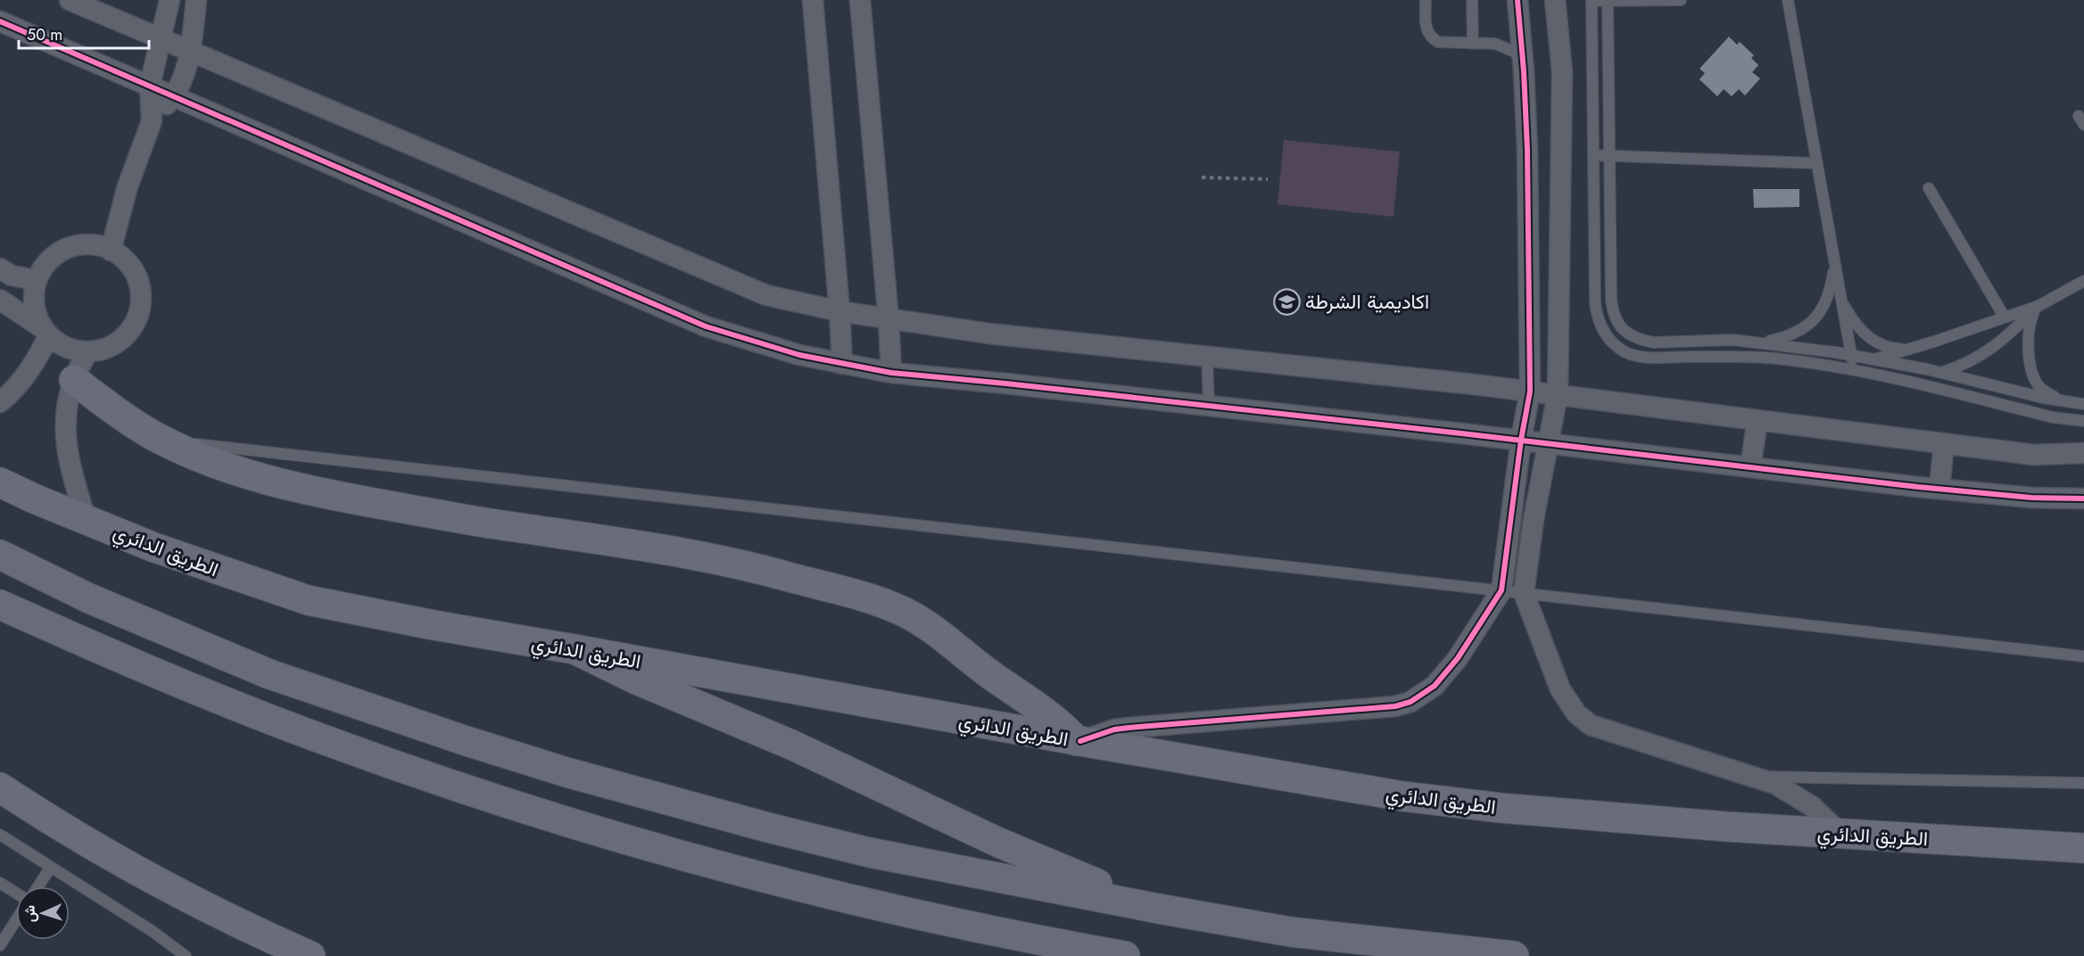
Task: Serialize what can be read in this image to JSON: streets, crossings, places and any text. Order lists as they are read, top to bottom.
{
  "streets": {
    "highway": ["الطريق الدائري"]
  },
  "places": {
    "school or university": ["اكاديمية الشرطة"]
  },
  "scale_bar": "50 m",
  "north": "left"
}
